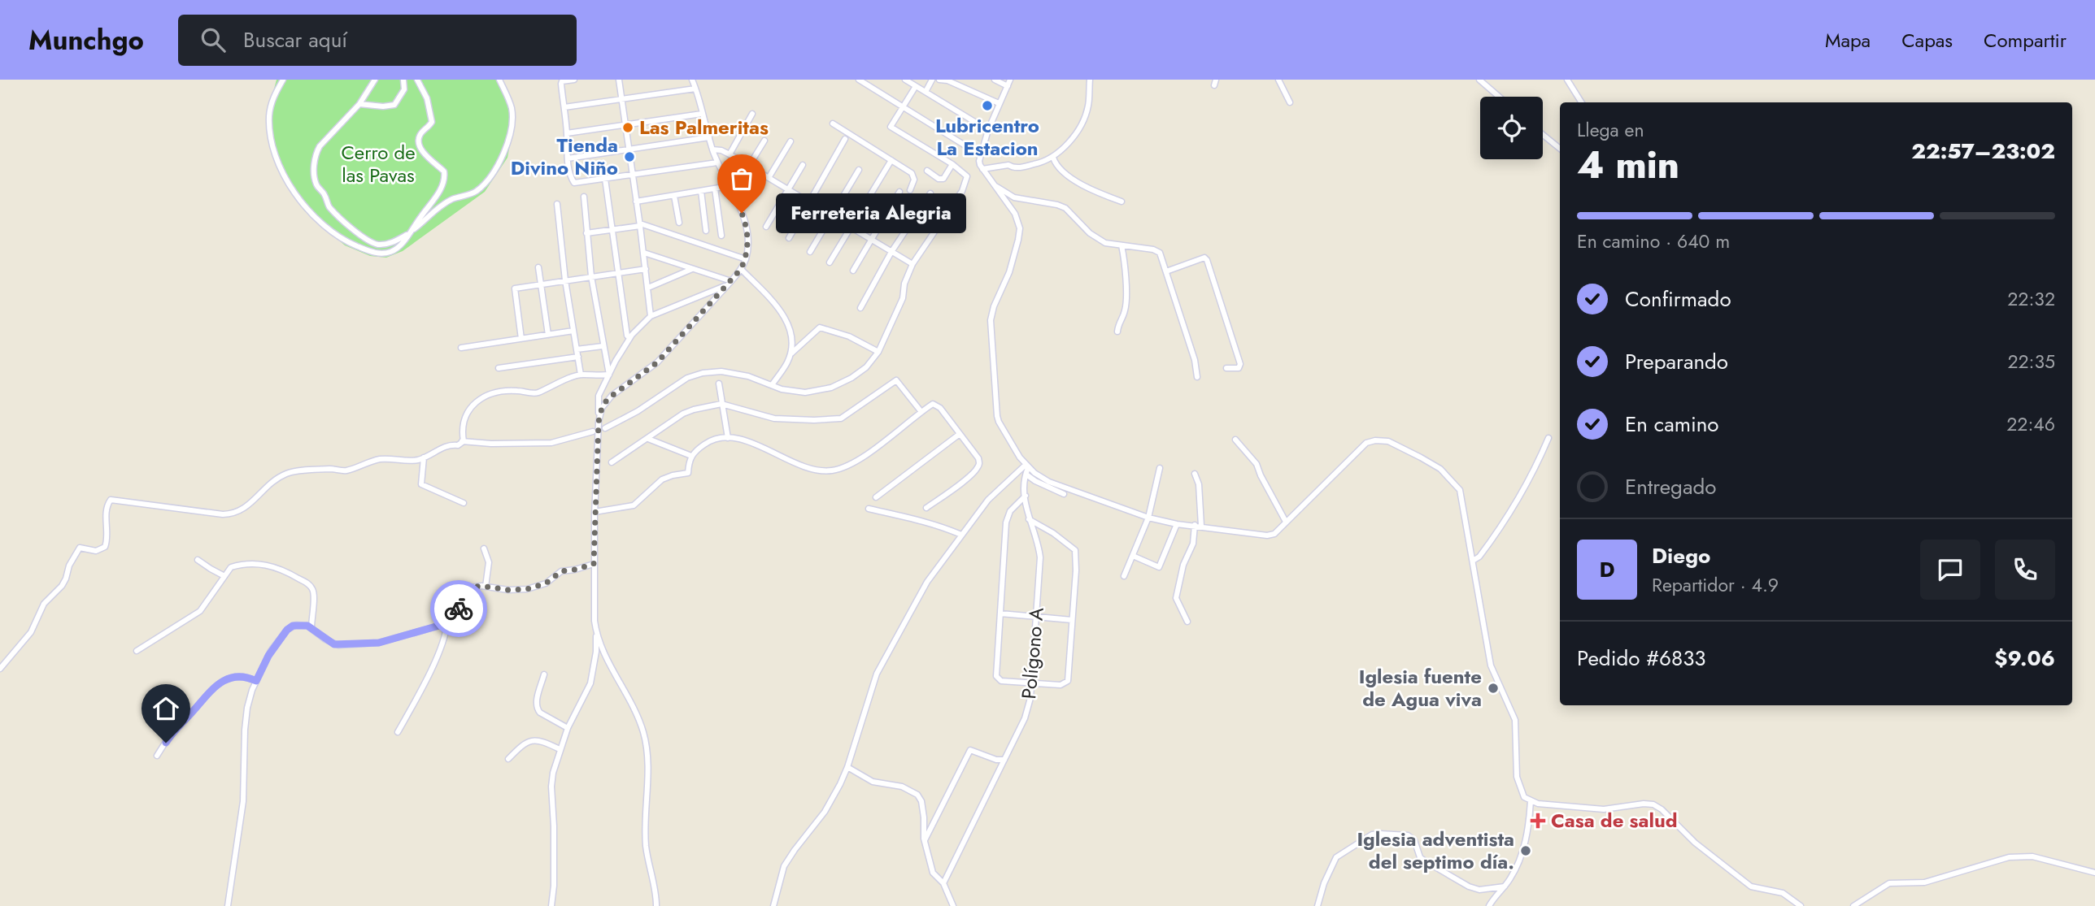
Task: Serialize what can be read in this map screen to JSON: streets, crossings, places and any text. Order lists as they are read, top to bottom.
{
  "streets": {
    "street": ["Polígono A"]
  },
  "parks": ["Cerro de las Pavas"],
  "places": {
    "other": [
      "Lubricentro La Estacion",
      "Las Palmeritas",
      "Tienda Divino Niño",
      "Ferreteria Alegria",
      "Iglesia fuente de Agua viva",
      "Iglesia adventista del septimo día."
    ],
    "health": ["Casa de salud"]
  },
  "page": {
    "header": "Munchgo",
    "search": "Buscar aquí",
    "nav": ["Mapa", "Capas", "Compartir"],
    "heading": ["4 min", "Llega en", "22:57–23:02"],
    "panel": [
      "Diego",
      "Repartidor · 4.9",
      "Pedido #6833",
      "$9.06"
    ],
    "bubble": "Ferreteria Alegria",
    "bar": "En camino · 640 m",
    "list": [
      ["Confirmado", "22:32"],
      ["Preparando", "22:35"],
      ["En camino", "22:46"],
      "Entregado"
    ],
    "round": "D"
  }
}
